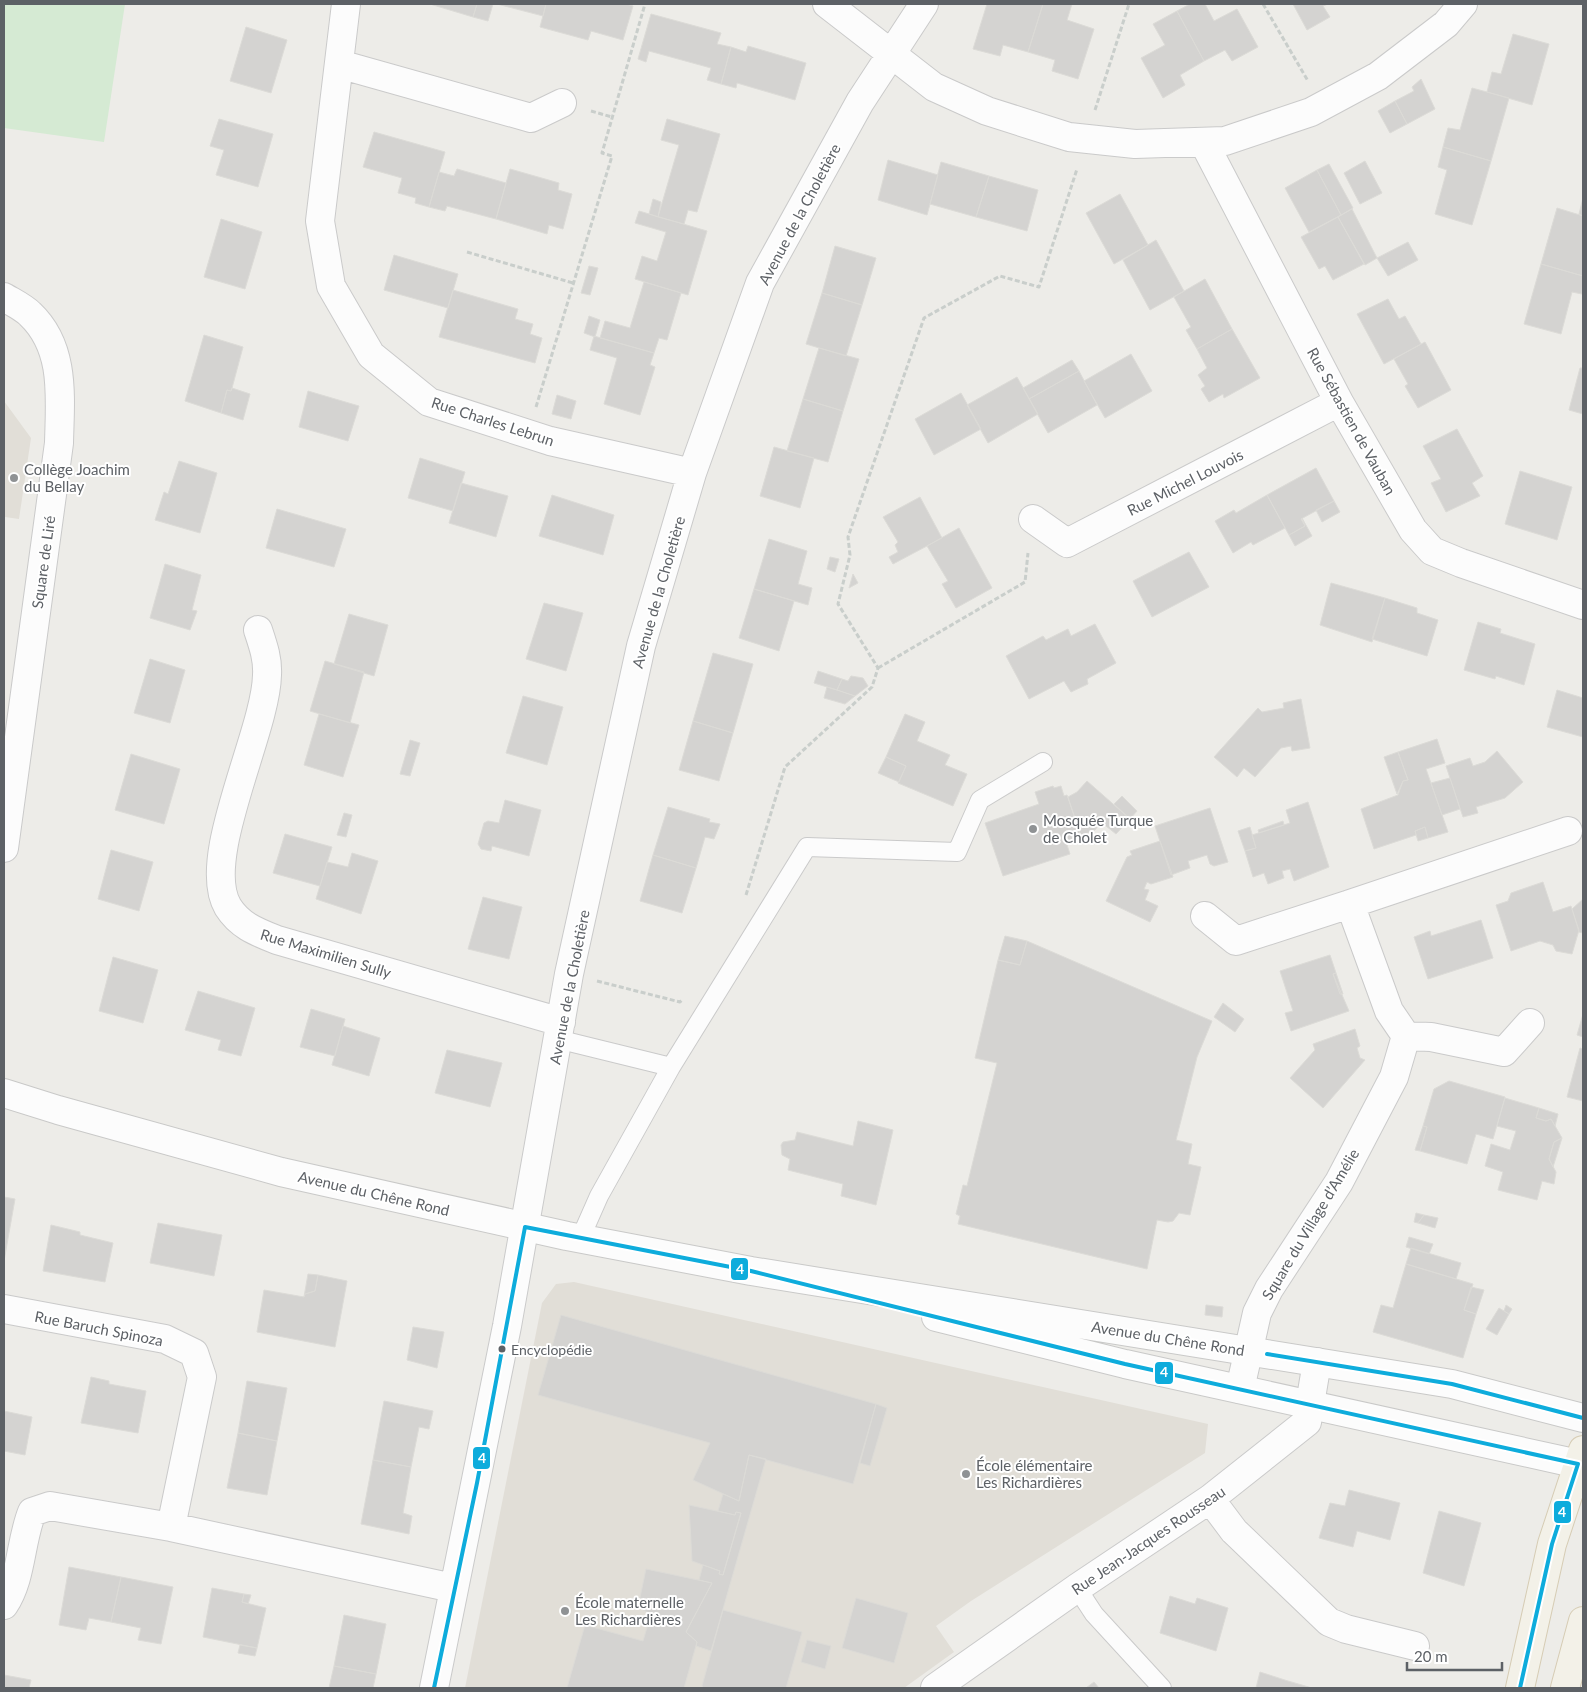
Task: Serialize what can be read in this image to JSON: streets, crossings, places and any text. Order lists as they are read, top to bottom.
{
  "streets": {
    "street": [
      "Avenue de la Choletière",
      "Rue Charles Lebrun",
      "Rue Sébastien de Vauban",
      "Rue Michel Louvois",
      "Square de Liré",
      "Rue Maximilien Sully",
      "Avenue du Chêne Rond",
      "Square du Village d’Amélie",
      "Rue Baruch Spinoza",
      "Rue Jean-Jacques Rousseau"
    ]
  },
  "crossings": [
    ["Avenue de la Choletière", "Rue Charles Lebrun"],
    ["Avenue de la Choletière", "Rue Maximilien Sully"],
    ["Avenue de la Choletière", "Avenue du Chêne Rond"],
    ["Rue Sébastien de Vauban", "Rue Michel Louvois"],
    ["Avenue du Chêne Rond", "Square du Village d’Amélie"],
    ["Avenue du Chêne Rond", "Rue Jean-Jacques Rousseau"]
  ],
  "places": [
    "Collège Joachim du Bellay",
    "Mosquée Turque de Cholet",
    "Encyclopédie",
    "École élémentaire Les Richardières",
    "École maternelle Les Richardières"
  ],
  "lines": ["transit line 4"],
  "scale_bar": "20 m"
}
